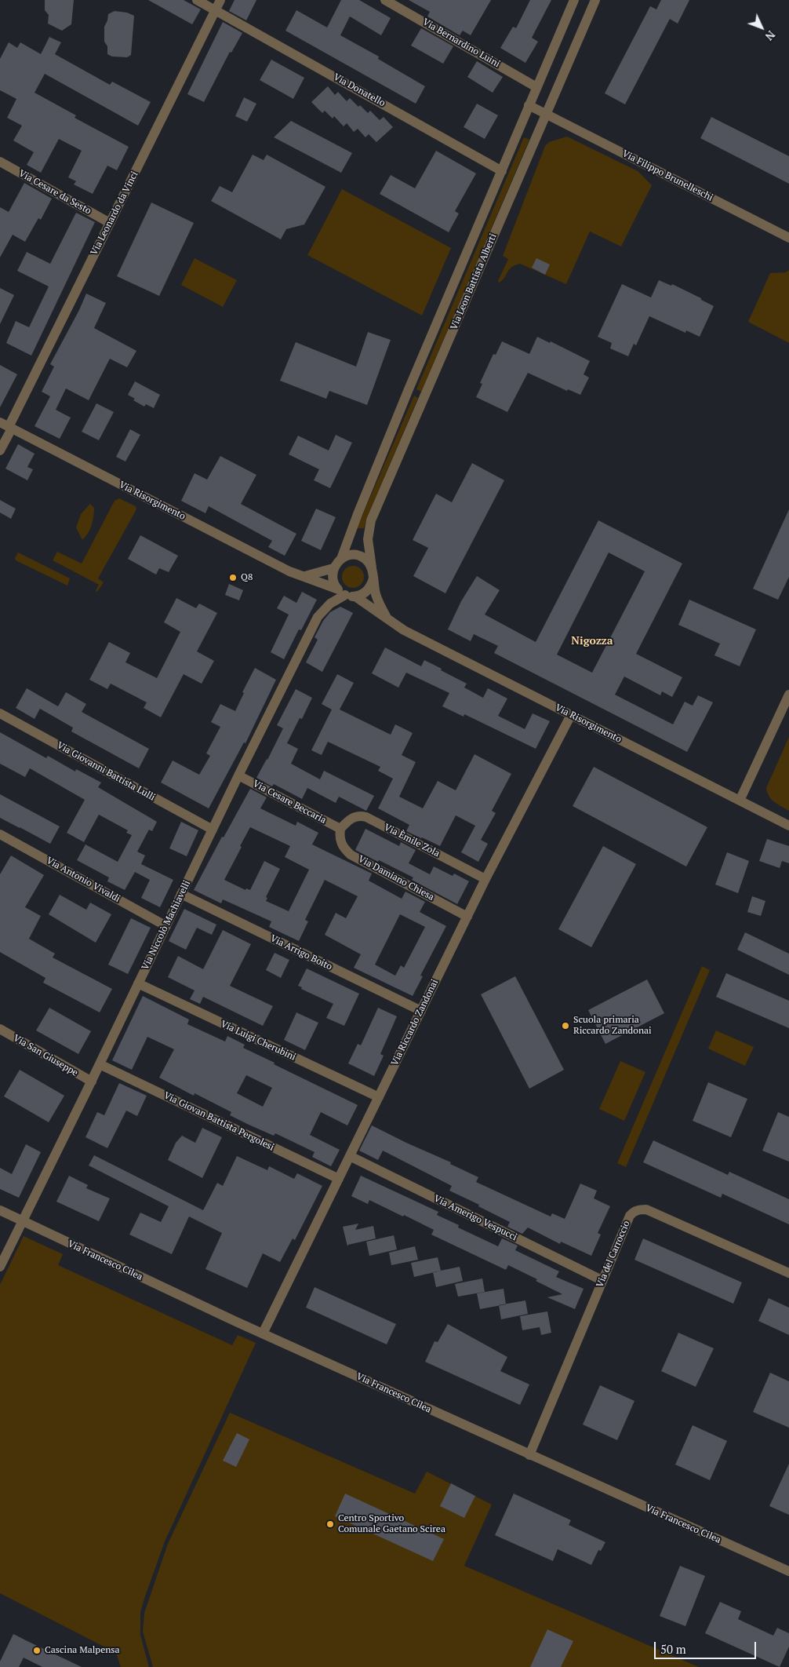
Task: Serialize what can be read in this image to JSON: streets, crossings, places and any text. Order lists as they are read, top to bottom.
{
  "streets": {
    "street": [
      "Via Bernardino Luini",
      "Via Donatello",
      "Via Filippo Brunelleschi",
      "Via Cesare da Sesto",
      "Via Leonardo da Vinci",
      "Via Leon Battista Alberti",
      "Via Risorgimento",
      "Via Giovanni Battista Lulli",
      "Via Cesare Beccaria",
      "Via Èmile Zola",
      "Via Damiano Chiesa",
      "Via Antonio Vivaldi",
      "Via Niccolò Machiavelli",
      "Via Arrigo Boito",
      "Via Riccardo Zandonai",
      "Via Luigi Cherubini",
      "Via San Giuseppe",
      "Via Giovan Battista Pergolesi",
      "Via Amerigo Vespucci",
      "Via del Carroccio",
      "Via Francesco Cilea"
    ]
  },
  "crossings": [
    ["Via Bernardino Luini", "Via Leon Battista Alberti"],
    ["Via Donatello", "Via Leonardo da Vinci"],
    ["Via Donatello", "Via Leon Battista Alberti"],
    ["Via Filippo Brunelleschi", "Via Leon Battista Alberti"],
    ["Via Cesare da Sesto", "Via Leonardo da Vinci"],
    ["Via Leonardo da Vinci", "Via Risorgimento"],
    ["Via Leon Battista Alberti", "Via Risorgimento"],
    ["Via Leon Battista Alberti", "Via Niccolò Machiavelli"],
    ["Via Risorgimento", "Via Niccolò Machiavelli"],
    ["Via Risorgimento", "Via Riccardo Zandonai"],
    ["Via Giovanni Battista Lulli", "Via Niccolò Machiavelli"],
    ["Via Cesare Beccaria", "Via Èmile Zola"],
    ["Via Cesare Beccaria", "Via Damiano Chiesa"],
    ["Via Cesare Beccaria", "Via Niccolò Machiavelli"],
    ["Via Èmile Zola", "Via Damiano Chiesa"],
    ["Via Èmile Zola", "Via Riccardo Zandonai"],
    ["Via Damiano Chiesa", "Via Riccardo Zandonai"],
    ["Via Antonio Vivaldi", "Via Niccolò Machiavelli"],
    ["Via Niccolò Machiavelli", "Via Arrigo Boito"],
    ["Via Niccolò Machiavelli", "Via Luigi Cherubini"],
    ["Via Niccolò Machiavelli", "Via San Giuseppe"],
    ["Via Niccolò Machiavelli", "Via Giovan Battista Pergolesi"],
    ["Via Niccolò Machiavelli", "Via Francesco Cilea"],
    ["Via Arrigo Boito", "Via Riccardo Zandonai"],
    ["Via Riccardo Zandonai", "Via Luigi Cherubini"],
    ["Via Riccardo Zandonai", "Via Giovan Battista Pergolesi"],
    ["Via Riccardo Zandonai", "Via Amerigo Vespucci"],
    ["Via Riccardo Zandonai", "Via Francesco Cilea"],
    ["Via Amerigo Vespucci", "Via del Carroccio"],
    ["Via del Carroccio", "Via Francesco Cilea"]
  ],
  "districts": ["Nigozza"],
  "places": [
    "Q8",
    "Scuola primaria Riccardo Zandonai",
    "Centro Sportivo Comunale Gaetano Scirea",
    "Cascina Malpensa"
  ],
  "scale_bar": "50 m",
  "north": "bottom right"
}
